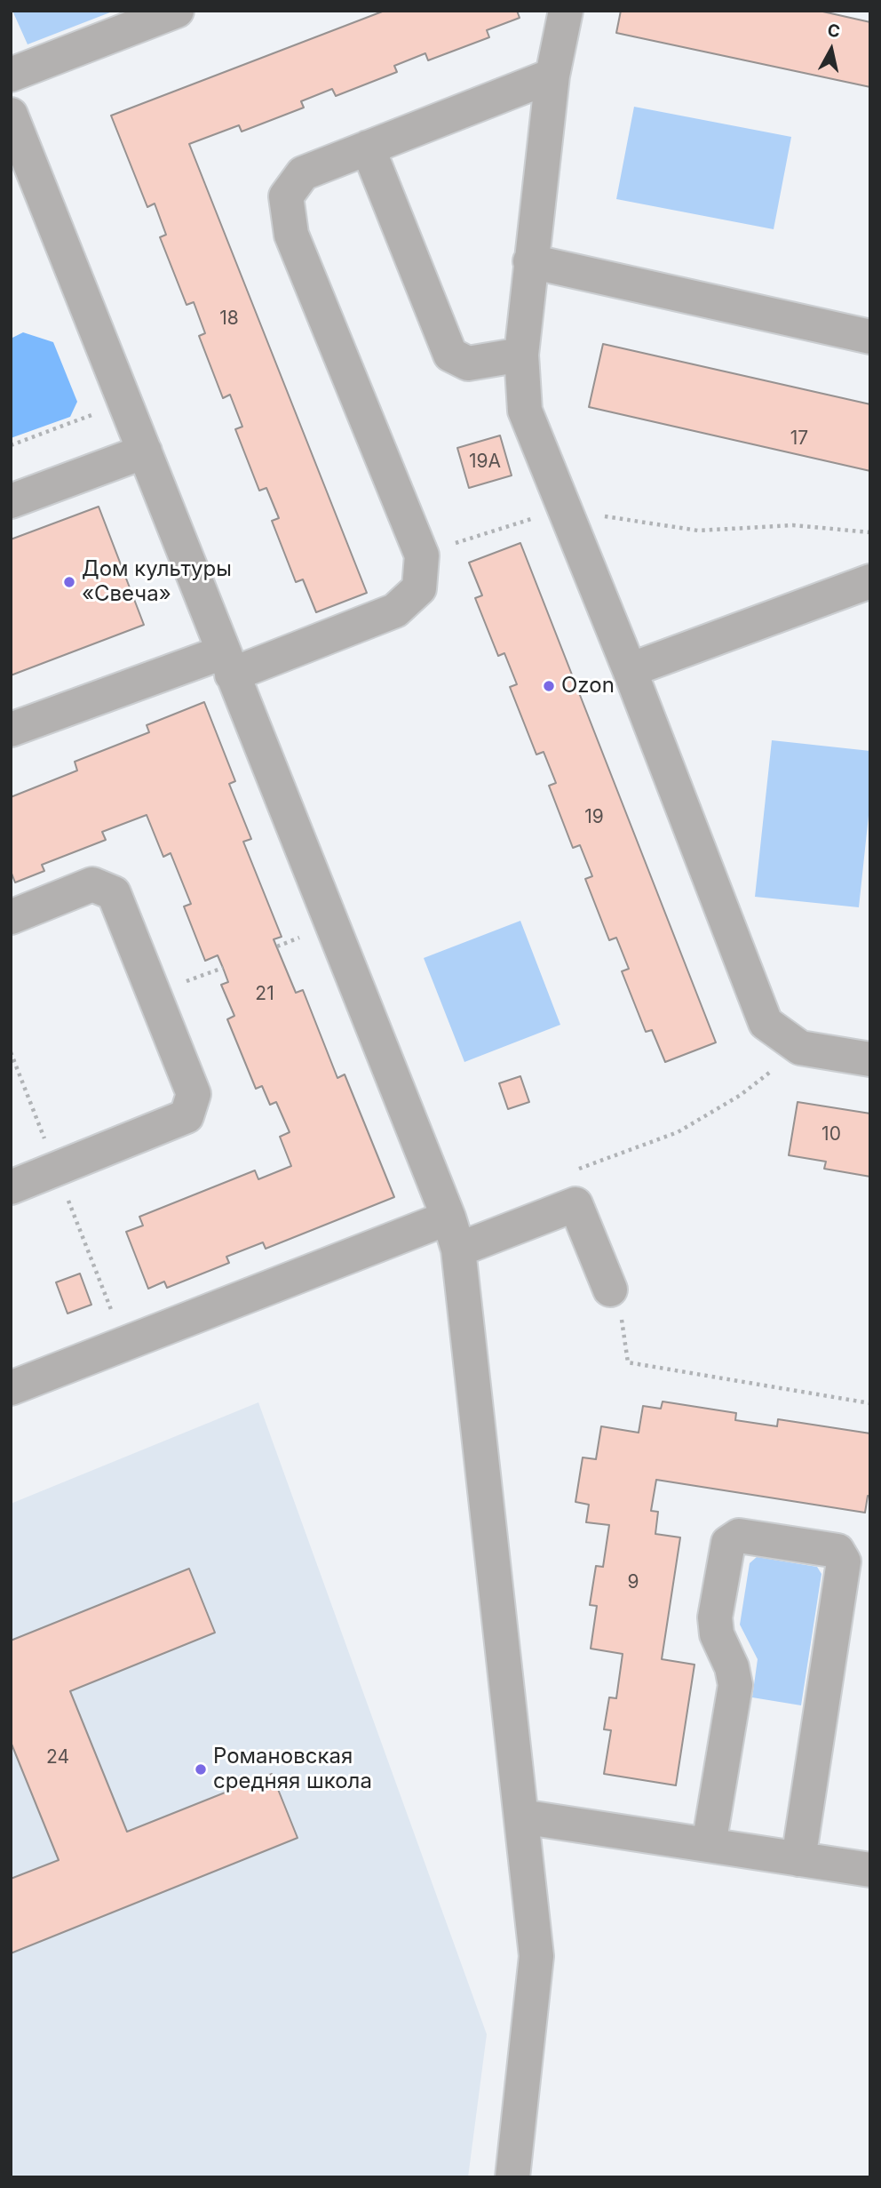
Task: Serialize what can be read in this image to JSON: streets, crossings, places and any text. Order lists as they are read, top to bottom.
{
  "places": ["Дом культуры «Свеча»", "Ozon", "Романовская средняя школа"],
  "house_numbers": [
    "18",
    "17",
    "19А",
    "19",
    "21",
    "10",
    "9",
    "24"
  ],
  "north": "top"
}
